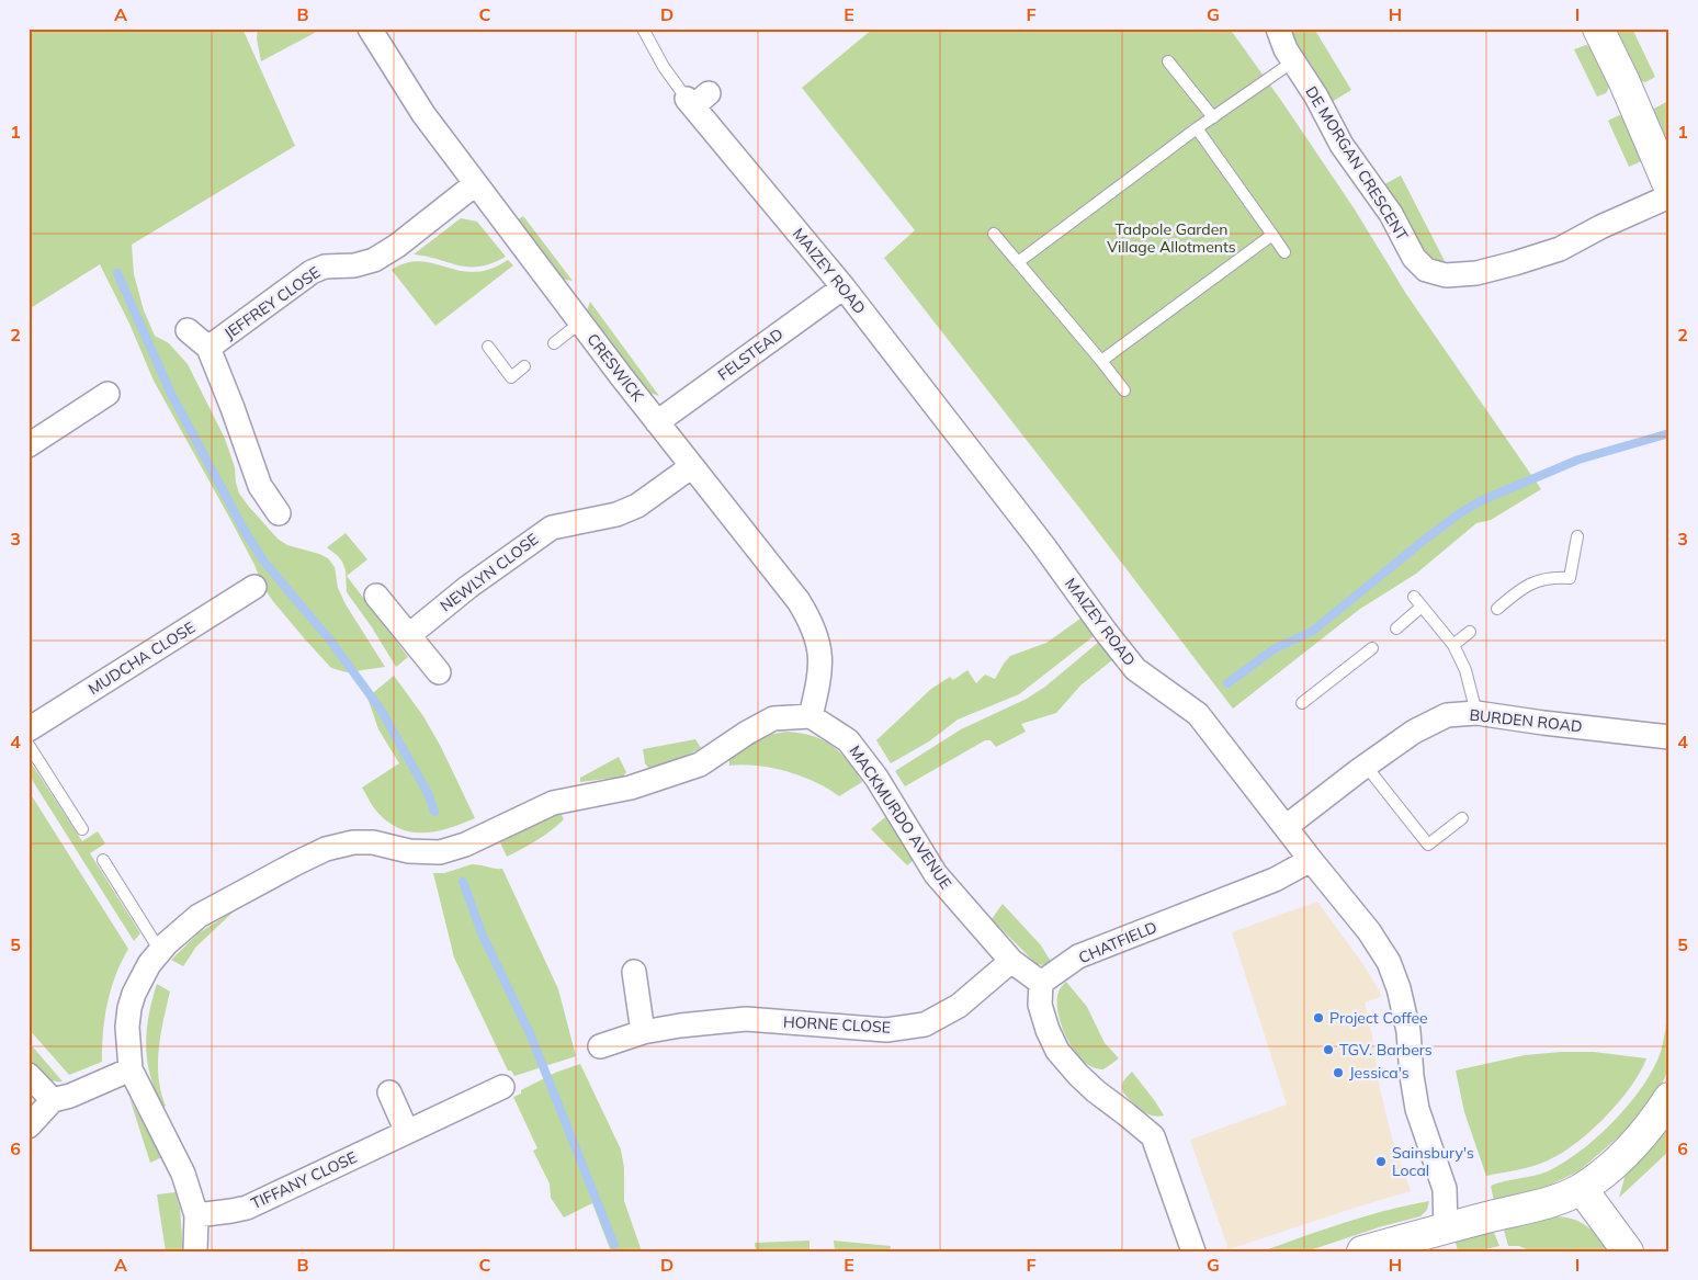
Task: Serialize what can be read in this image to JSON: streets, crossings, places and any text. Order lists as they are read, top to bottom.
{
  "streets": {
    "street": [
      "DE MORGAN CRESCENT",
      "MAIZEY ROAD",
      "JEFFREY CLOSE",
      "FELSTEAD",
      "CRESWICK",
      "NEWLYN CLOSE",
      "MUDCHA CLOSE",
      "BURDEN ROAD",
      "MACKMURDO AVENUE",
      "CHATFIELD",
      "HORNE CLOSE",
      "TIFFANY CLOSE"
    ]
  },
  "crossings": [
    ["MAIZEY ROAD", "FELSTEAD"],
    ["MAIZEY ROAD", "BURDEN ROAD"],
    ["MAIZEY ROAD", "CHATFIELD"],
    ["JEFFREY CLOSE", "CRESWICK"],
    ["FELSTEAD", "CRESWICK"],
    ["CRESWICK", "NEWLYN CLOSE"],
    ["CRESWICK", "MACKMURDO AVENUE"],
    ["MACKMURDO AVENUE", "CHATFIELD"],
    ["MACKMURDO AVENUE", "HORNE CLOSE"]
  ],
  "parks": ["Tadpole Garden Village Allotments"],
  "places": [
    "Project Coffee",
    "TGV. Barbers",
    "Jessica's",
    "Sainsbury's Local"
  ],
  "grid": {
    "columns": [
      "A",
      "B",
      "C",
      "D",
      "E",
      "F",
      "G",
      "H",
      "I"
    ],
    "rows": [
      "1",
      "2",
      "3",
      "4",
      "5",
      "6"
    ]
  }
}
